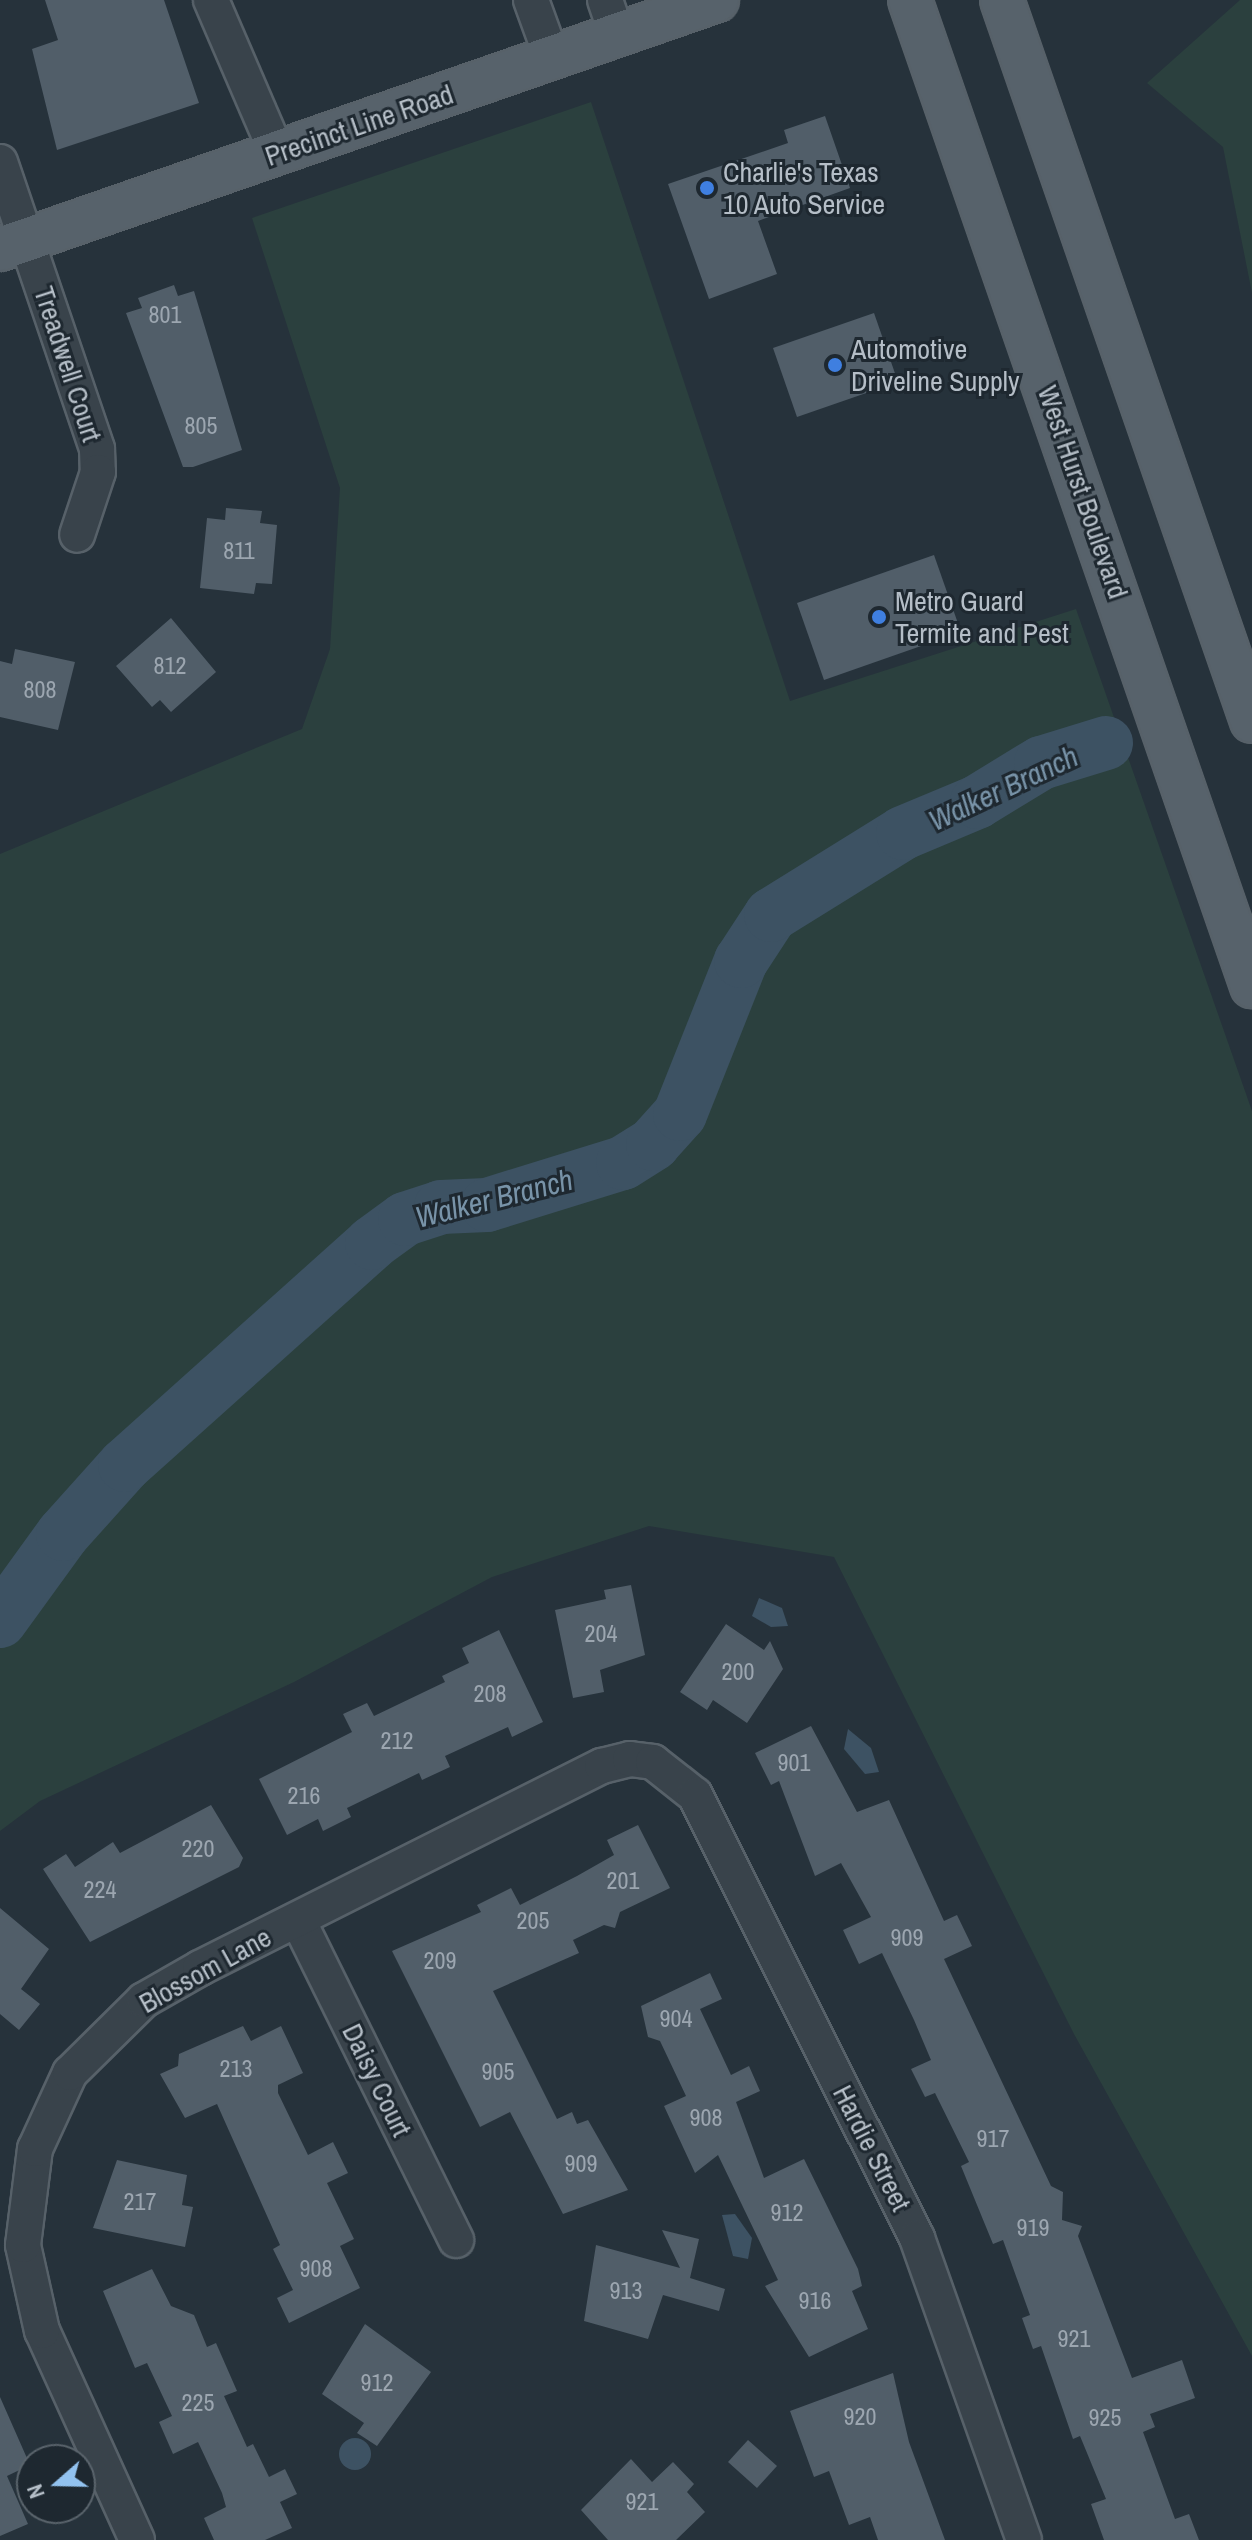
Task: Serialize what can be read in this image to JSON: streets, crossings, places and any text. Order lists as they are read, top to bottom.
{
  "streets": {
    "main road": ["Precinct Line Road", "West Hurst Boulevard"],
    "street": [
      "Treadwell Court",
      "Blossom Lane",
      "Daisy Court",
      "Hardie Street"
    ]
  },
  "crossings": [
    ["Precinct Line Road", "Treadwell Court"],
    ["Blossom Lane", "Daisy Court"],
    ["Blossom Lane", "Hardie Street"]
  ],
  "water": ["Walker Branch"],
  "places": ["Charlie's Texas 10 Auto Service", "Automotive Driveline Supply", "Metro Guard Termite and Pest"],
  "house_numbers": [
    "801",
    "805",
    "811",
    "812",
    "808",
    "204",
    "200",
    "208",
    "212",
    "901",
    "216",
    "220",
    "201",
    "224",
    "205",
    "909",
    "209",
    "904",
    "213",
    "905",
    "908",
    "917",
    "909",
    "217",
    "912",
    "919",
    "908",
    "913",
    "916",
    "921",
    "912",
    "225",
    "920",
    "925",
    "921"
  ],
  "north": "left"
}
